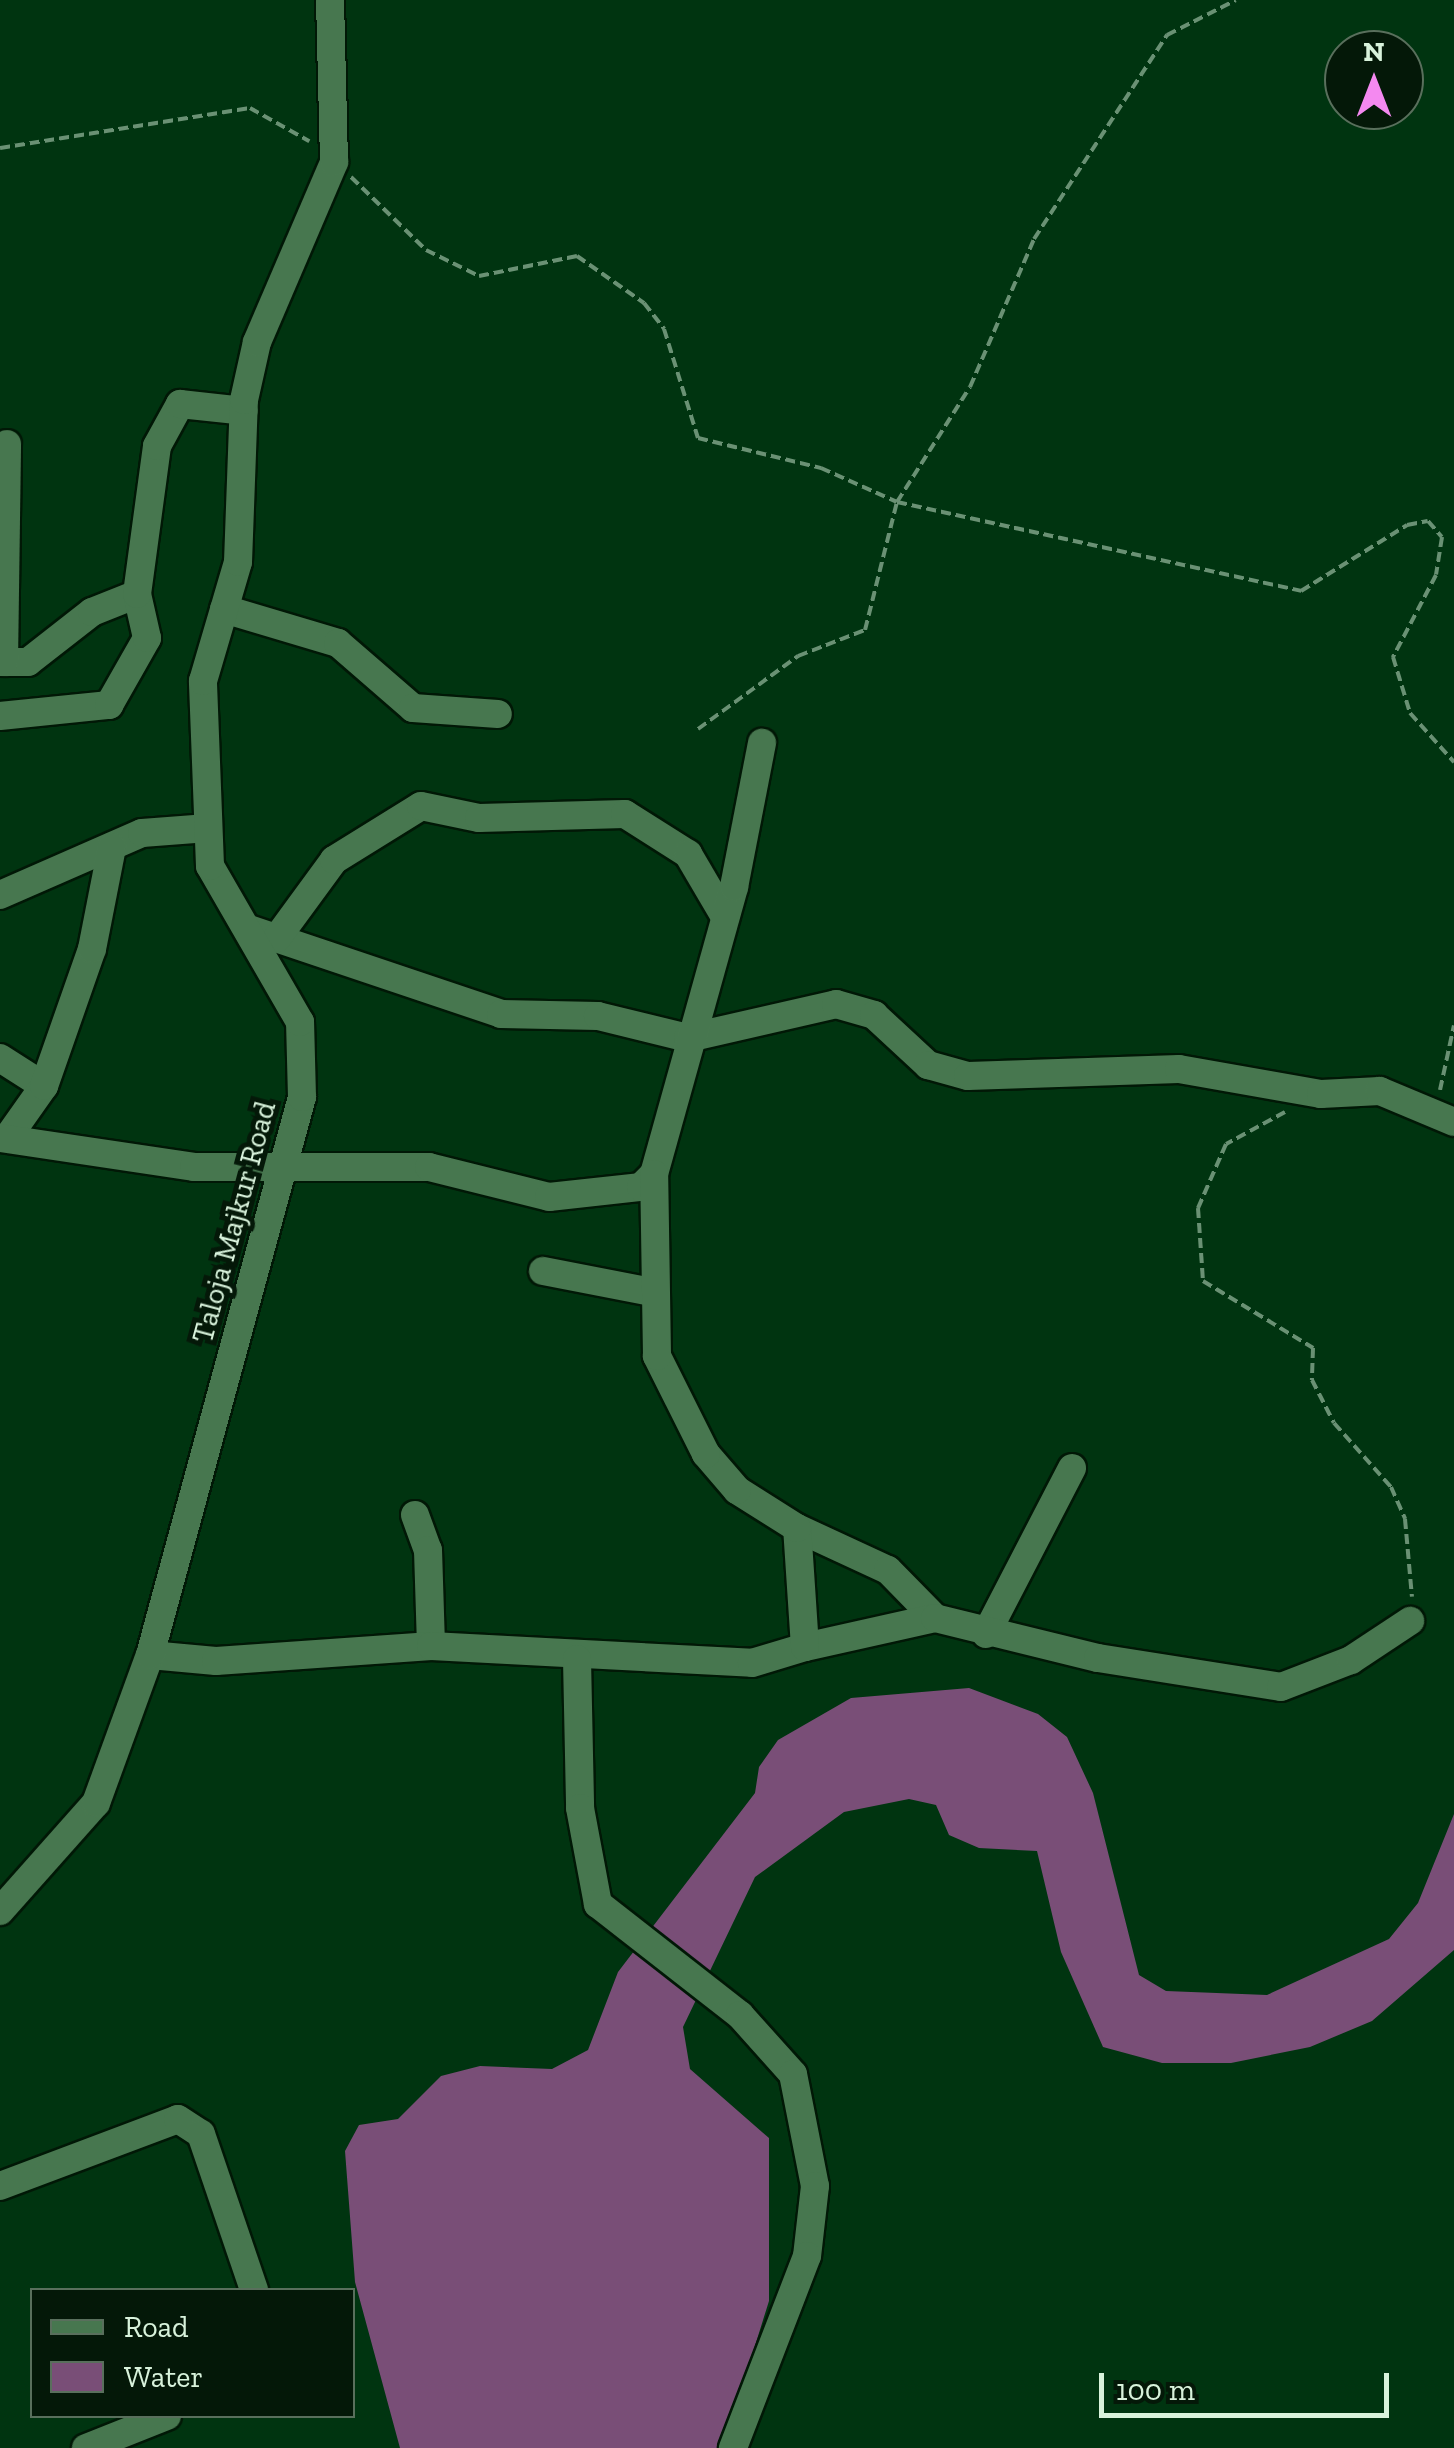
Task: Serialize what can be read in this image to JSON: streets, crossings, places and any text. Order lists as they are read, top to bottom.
{
  "streets": {
    "street": ["Taloja Majkur Road"]
  },
  "legend": ["Road", "Water"],
  "scale_bar": "100 m",
  "north": "top"
}
